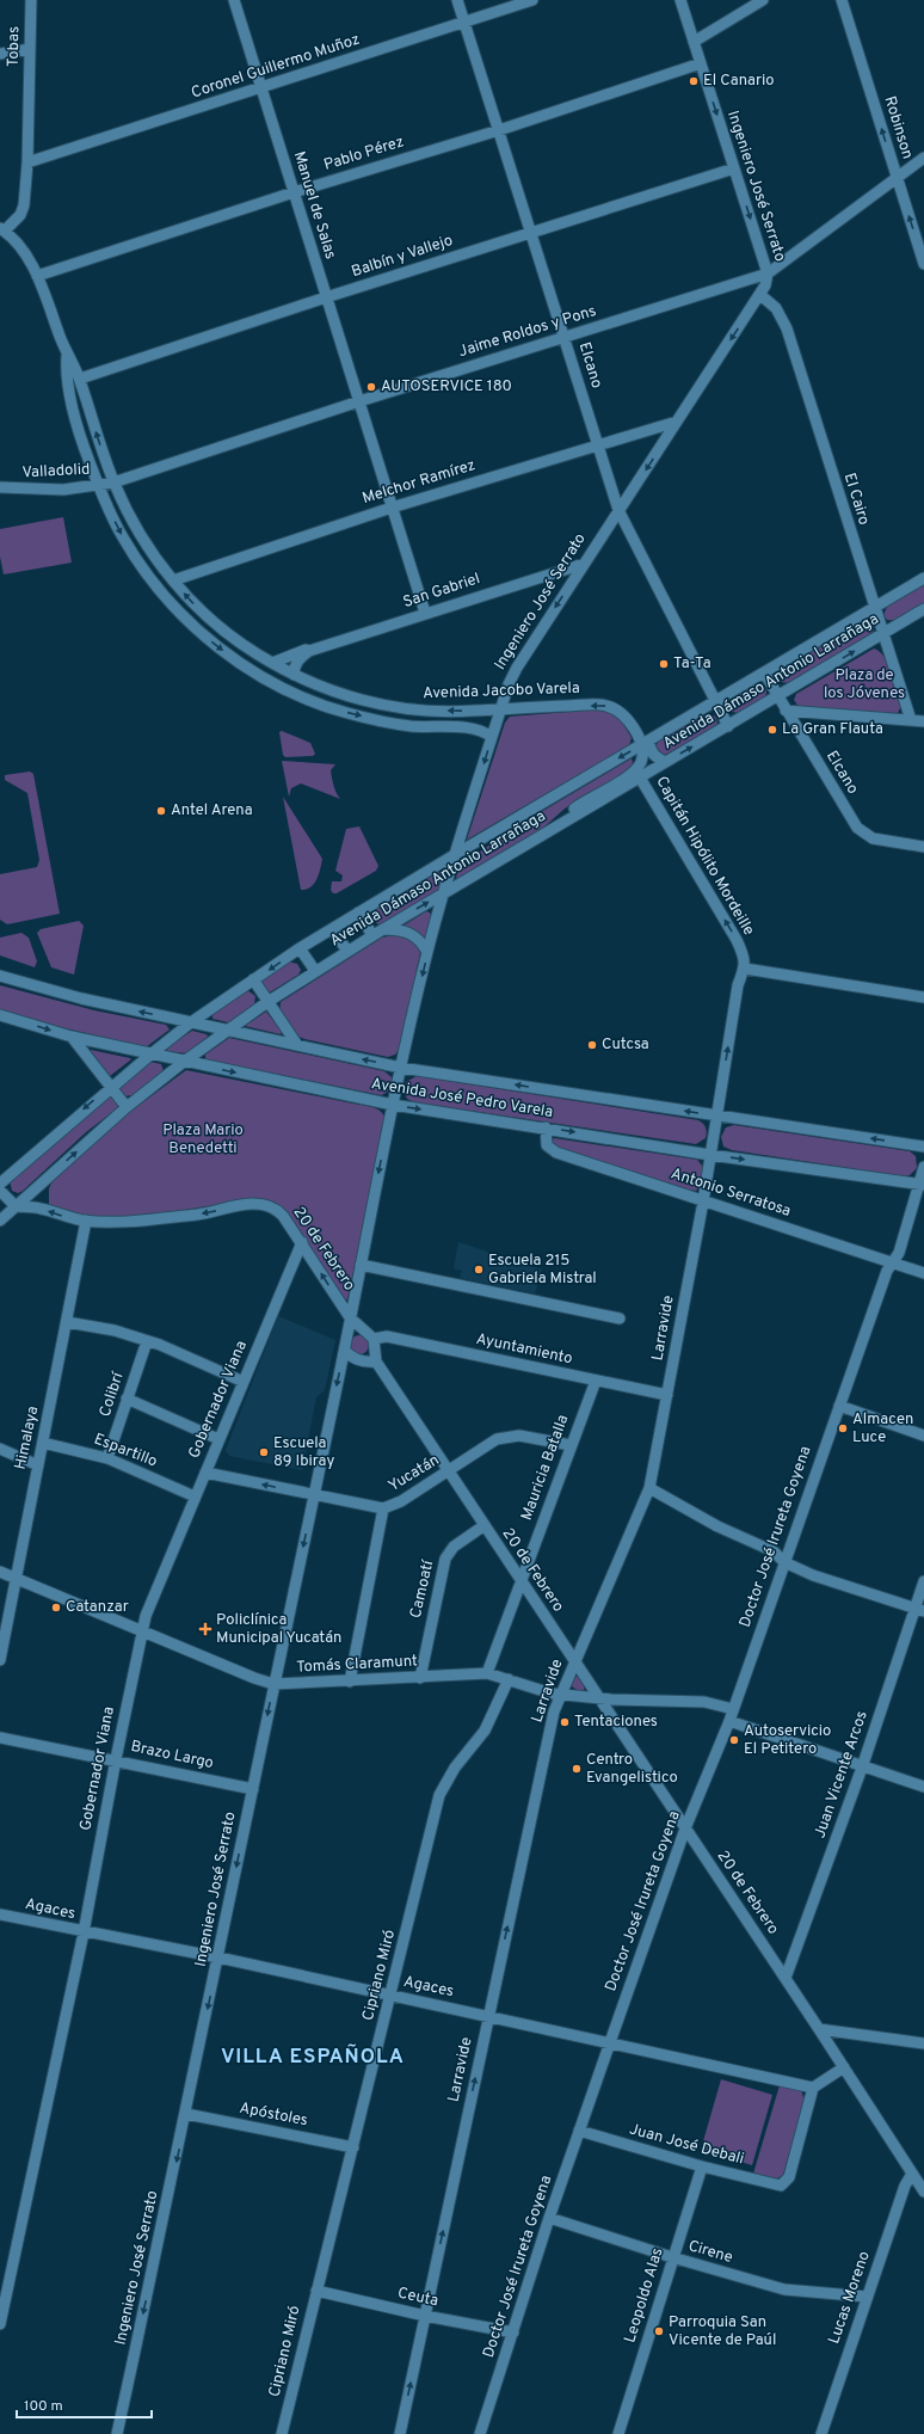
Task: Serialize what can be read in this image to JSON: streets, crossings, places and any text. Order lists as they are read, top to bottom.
{
  "streets": {
    "street": [
      "Tobas",
      "Coronel Guillermo Muñoz",
      "Robinson",
      "Pablo Pérez",
      "Ingeniero José Serrato",
      "Manuel de Salas",
      "Balbín y Vallejo",
      "Jaime Roldos y Pons",
      "Elcano",
      "Valladolid",
      "Melchor Ramírez",
      "El Cairo",
      "San Gabriel",
      "Avenida Dámaso Antonio Larrañaga",
      "Avenida Jacobo Varela",
      "Capitán Hipólito Mordeille",
      "Avenida José Pedro Varela",
      "Antonio Serratosa",
      "20 de Febrero",
      "Larravide",
      "Ayuntamiento",
      "Colibrí",
      "Gobernador Viana",
      "Himalaya",
      "Espartillo",
      "Mauricia Batalla",
      "Yucatán",
      "Doctor José Irureta Goyena",
      "Camoatí",
      "Tomás Claramunt",
      "Brazo Largo",
      "Juan Vicente Arcos",
      "Agaces",
      "Cipriano Miró",
      "Apóstoles",
      "Juan José Debali",
      "Cirene",
      "Leopoldo Alas",
      "Ceuta",
      "Lucas Moreno"
    ]
  },
  "crossings": [
    ["Tobas", "Coronel Guillermo Muñoz"],
    ["Tobas", "Avenida Jacobo Varela"],
    ["Coronel Guillermo Muñoz", "Manuel de Salas"],
    ["Coronel Guillermo Muñoz", "Elcano"],
    ["Robinson", "Jaime Roldos y Pons"],
    ["Pablo Pérez", "Ingeniero José Serrato"],
    ["Pablo Pérez", "Manuel de Salas"],
    ["Pablo Pérez", "Elcano"],
    ["Pablo Pérez", "Avenida Jacobo Varela"],
    ["Ingeniero José Serrato", "Balbín y Vallejo"],
    ["Ingeniero José Serrato", "Jaime Roldos y Pons"],
    ["Ingeniero José Serrato", "Elcano"],
    ["Ingeniero José Serrato", "Melchor Ramírez"],
    ["Ingeniero José Serrato", "El Cairo"],
    ["Ingeniero José Serrato", "San Gabriel"],
    ["Ingeniero José Serrato", "Avenida Dámaso Antonio Larrañaga"],
    ["Ingeniero José Serrato", "Avenida Jacobo Varela"],
    ["Ingeniero José Serrato", "Avenida José Pedro Varela"],
    ["Ingeniero José Serrato", "20 de Febrero"],
    ["Ingeniero José Serrato", "Tomás Claramunt"],
    ["Ingeniero José Serrato", "Brazo Largo"],
    ["Ingeniero José Serrato", "Agaces"],
    ["Ingeniero José Serrato", "Apóstoles"],
    ["Manuel de Salas", "Balbín y Vallejo"],
    ["Manuel de Salas", "Jaime Roldos y Pons"],
    ["Manuel de Salas", "Melchor Ramírez"],
    ["Manuel de Salas", "San Gabriel"],
    ["Balbín y Vallejo", "Elcano"],
    ["Balbín y Vallejo", "Avenida Jacobo Varela"],
    ["Jaime Roldos y Pons", "Elcano"],
    ["Jaime Roldos y Pons", "Valladolid"],
    ["Jaime Roldos y Pons", "Avenida Jacobo Varela"],
    ["Elcano", "Melchor Ramírez"],
    ["Elcano", "Avenida Dámaso Antonio Larrañaga"],
    ["Valladolid", "Avenida Jacobo Varela"],
    ["Melchor Ramírez", "Avenida Jacobo Varela"],
    ["El Cairo", "Avenida Dámaso Antonio Larrañaga"],
    ["San Gabriel", "Avenida Jacobo Varela"],
    ["Avenida Dámaso Antonio Larrañaga", "Avenida Jacobo Varela"],
    ["Avenida Dámaso Antonio Larrañaga", "Capitán Hipólito Mordeille"],
    ["Avenida Dámaso Antonio Larrañaga", "Avenida José Pedro Varela"],
    ["Avenida Dámaso Antonio Larrañaga", "20 de Febrero"],
    ["Capitán Hipólito Mordeille", "Larravide"],
    ["Avenida José Pedro Varela", "Antonio Serratosa"],
    ["Avenida José Pedro Varela", "Larravide"],
    ["Avenida José Pedro Varela", "Doctor José Irureta Goyena"],
    ["Antonio Serratosa", "Larravide"],
    ["Antonio Serratosa", "Doctor José Irureta Goyena"],
    ["20 de Febrero", "Larravide"],
    ["20 de Febrero", "Ayuntamiento"],
    ["20 de Febrero", "Gobernador Viana"],
    ["20 de Febrero", "Himalaya"],
    ["20 de Febrero", "Mauricia Batalla"],
    ["20 de Febrero", "Yucatán"],
    ["20 de Febrero", "Doctor José Irureta Goyena"],
    ["20 de Febrero", "Camoatí"],
    ["20 de Febrero", "Tomás Claramunt"],
    ["20 de Febrero", "Juan Vicente Arcos"],
    ["20 de Febrero", "Lucas Moreno"],
    ["Larravide", "Ayuntamiento"],
    ["Larravide", "Tomás Claramunt"],
    ["Larravide", "Agaces"],
    ["Larravide", "Ceuta"],
    ["Ayuntamiento", "Mauricia Batalla"],
    ["Colibrí", "Espartillo"],
    ["Gobernador Viana", "Espartillo"],
    ["Gobernador Viana", "Tomás Claramunt"],
    ["Gobernador Viana", "Brazo Largo"],
    ["Gobernador Viana", "Agaces"],
    ["Himalaya", "Espartillo"],
    ["Himalaya", "Tomás Claramunt"],
    ["Mauricia Batalla", "Yucatán"],
    ["Mauricia Batalla", "Tomás Claramunt"],
    ["Yucatán", "Tomás Claramunt"],
    ["Doctor José Irureta Goyena", "Tomás Claramunt"],
    ["Doctor José Irureta Goyena", "Agaces"],
    ["Doctor José Irureta Goyena", "Juan José Debali"],
    ["Doctor José Irureta Goyena", "Cirene"],
    ["Doctor José Irureta Goyena", "Ceuta"],
    ["Camoatí", "Tomás Claramunt"],
    ["Tomás Claramunt", "Cipriano Miró"],
    ["Agaces", "Cipriano Miró"],
    ["Agaces", "Juan José Debali"],
    ["Cipriano Miró", "Apóstoles"],
    ["Cipriano Miró", "Ceuta"],
    ["Juan José Debali", "Leopoldo Alas"],
    ["Cirene", "Leopoldo Alas"],
    ["Cirene", "Lucas Moreno"]
  ],
  "one_way": [
    "Robinson",
    "Ingeniero José Serrato",
    "Capitán Hipólito Mordeille",
    "Larravide"
  ],
  "districts": ["VILLA ESPAÑOLA"],
  "parks": ["Plaza de los Jóvenes", "Plaza Mario Benedetti"],
  "places": {
    "other": [
      "El Canario",
      "AUTOSERVICE 180",
      "Ta-Ta",
      "La Gran Flauta",
      "Antel Arena",
      "Cutcsa",
      "Escuela 215 Gabriela Mistral",
      "Almacen Luce",
      "Escuela 89 Ibiray",
      "Catanzar",
      "Tentaciones",
      "Autoservicio El Petitero",
      "Centro Evangelistico",
      "Parroquia San Vicente de Paúl"
    ],
    "health": ["Policlínica Municipal Yucatán"]
  },
  "scale_bar": "100 m"
}
